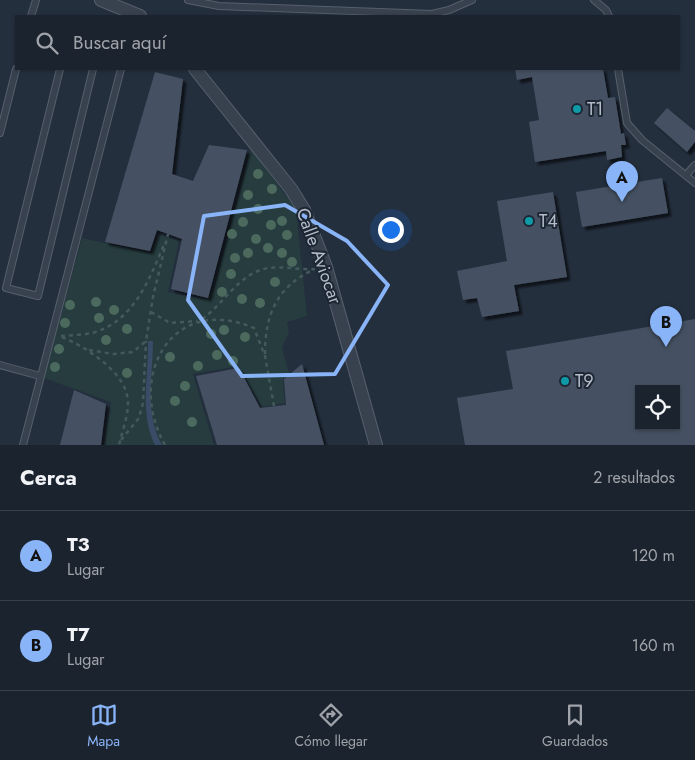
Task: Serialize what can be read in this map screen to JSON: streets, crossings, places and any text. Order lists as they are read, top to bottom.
{
  "streets": {
    "street": ["Calle Aviocar"]
  },
  "places": ["T1", "T4", "T9"],
  "page": {
    "search": "Buscar aquí",
    "pins": ["A", "B"],
    "heading": ["Cerca", "2 resultados"],
    "list": [
      {
        "mark": "A",
        "name": "T3",
        "note": "Lugar",
        "value": "120 m"
      },
      {
        "mark": "B",
        "name": "T7",
        "note": "Lugar",
        "value": "160 m"
      }
    ],
    "nav": ["Mapa", "Cómo llegar", "Guardados"]
  }
}
